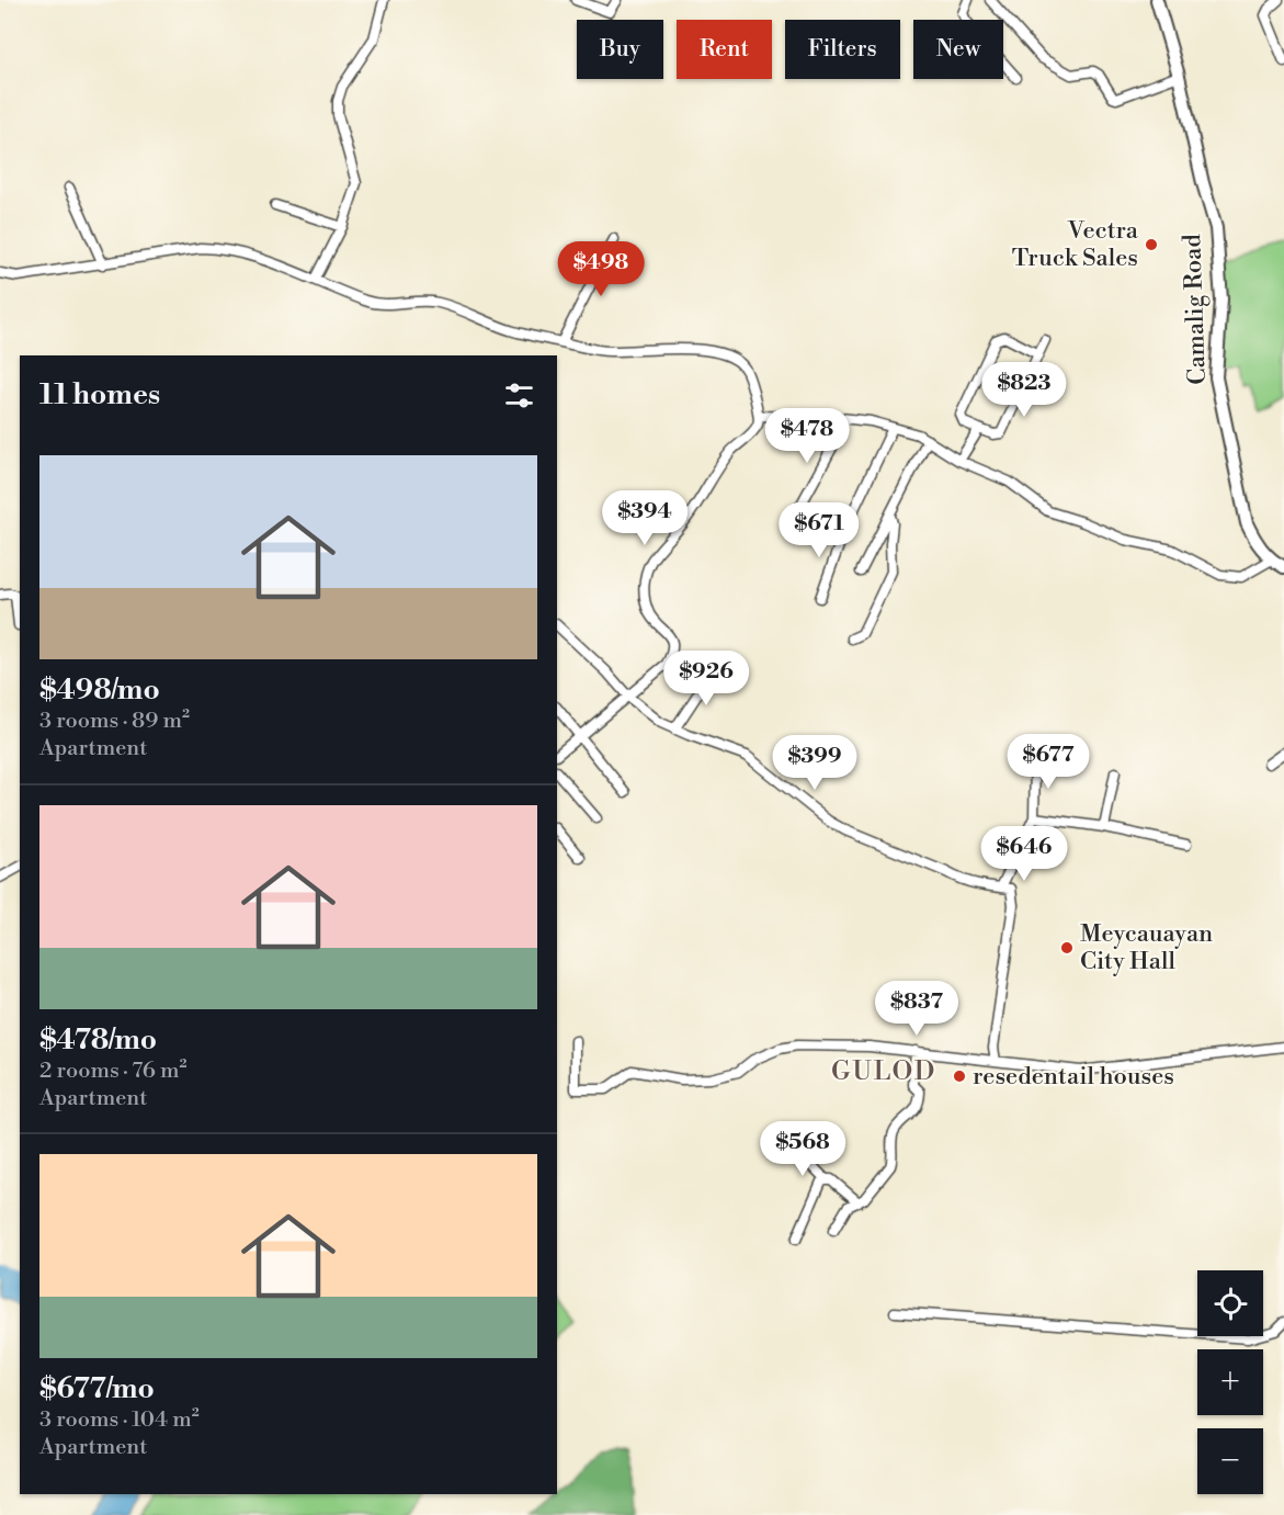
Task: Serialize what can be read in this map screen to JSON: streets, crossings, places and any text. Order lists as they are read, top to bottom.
{
  "streets": {
    "main road": ["Camalig Road"]
  },
  "districts": ["GULOD"],
  "places": ["Vectra Truck Sales", "Meycauayan City Hall", "resedentail houses"],
  "page": {
    "chip": [
      "Buy",
      "Rent",
      "Filters",
      "New"
    ],
    "price": [
      "$498",
      "$823",
      "$478",
      "$394",
      "$671",
      "$926",
      "$677",
      "$399",
      "$646",
      "$837",
      "$568"
    ],
    "heading": "11 homes",
    "list": [
      {
        "name": "$498/mo",
        "note": "3 rooms · 89 m² · Apartment"
      },
      {
        "name": "$478/mo",
        "note": "2 rooms · 76 m² · Apartment"
      },
      {
        "name": "$677/mo",
        "note": "3 rooms · 104 m² · Apartment"
      }
    ],
    "map_buttons": ["+", "−"]
  }
}
